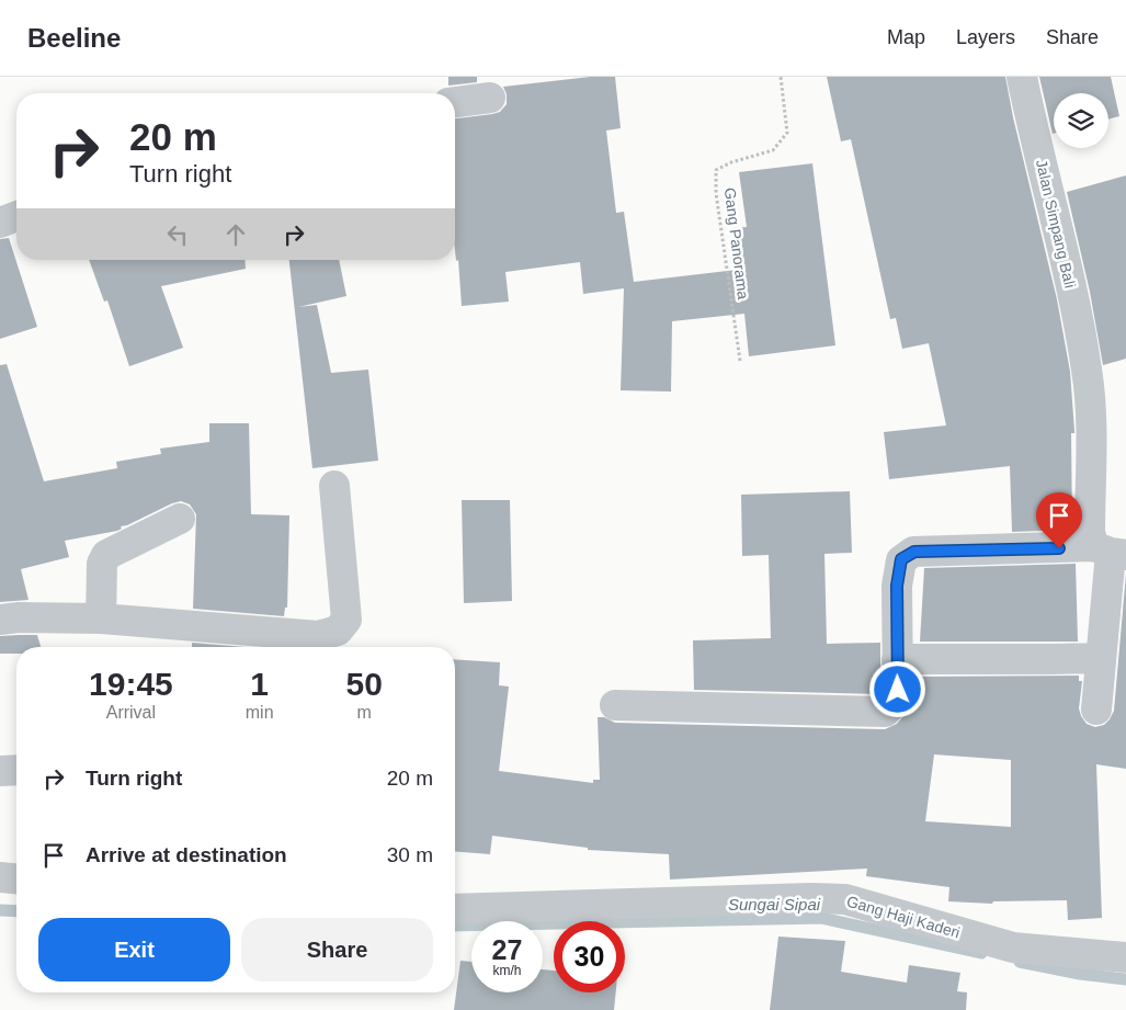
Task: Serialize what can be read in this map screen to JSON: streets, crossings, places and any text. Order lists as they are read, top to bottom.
{
  "streets": {
    "street": ["Jalan Simpang Bali", "Gang Haji Kaderi"],
    "path": ["Gang Panorama"]
  },
  "water": ["Sungai Sipai"],
  "page": {
    "header": "Beeline",
    "nav": ["Map", "Layers", "Share"],
    "turn": ["20 m", "Turn right"],
    "eta": [
      "19:45",
      "Arrival",
      "1",
      "min",
      "50",
      "m"
    ],
    "list": [
      {
        "name": "Turn right",
        "value": "20 m"
      },
      {
        "name": "Arrive at destination",
        "value": "30 m"
      }
    ],
    "buttons": ["Exit", "Share"],
    "speed": "27 km/h",
    "limit": "30"
  }
}
